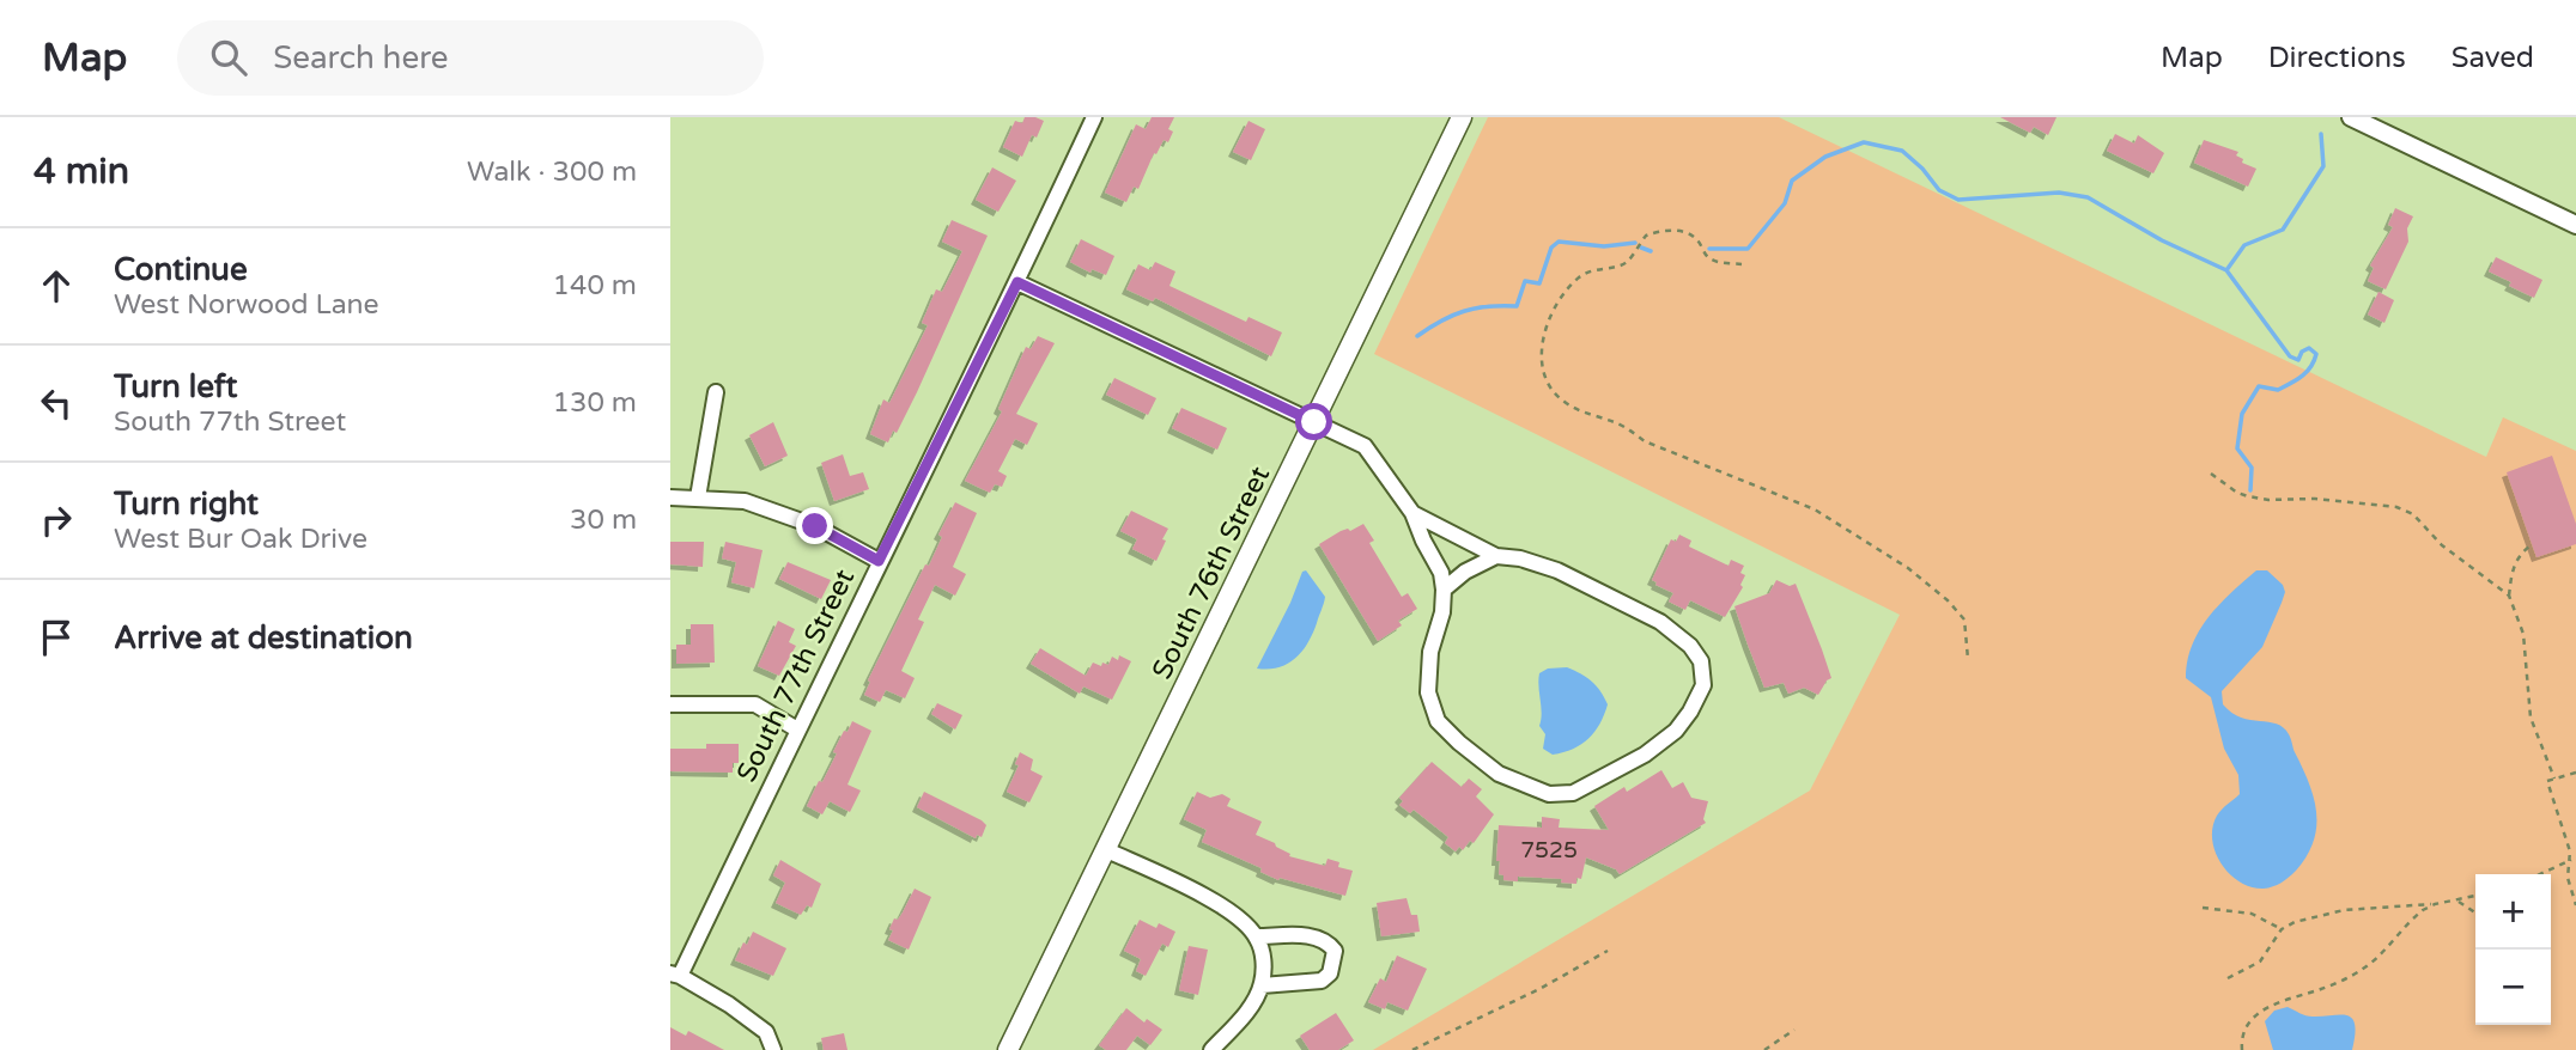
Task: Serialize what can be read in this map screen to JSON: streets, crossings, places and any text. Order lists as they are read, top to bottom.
{
  "streets": {
    "main road": ["South 76th Street"],
    "street": ["South 77th Street"]
  },
  "house_numbers": ["7525"],
  "page": {
    "header": "Map",
    "search": "Search here",
    "nav": ["Map", "Directions", "Saved"],
    "heading": ["4 min", "Walk · 300 m"],
    "list": [
      ["Continue", "West Norwood Lane", "140 m"],
      ["Turn left", "South 77th Street", "130 m"],
      ["Turn right", "West Bur Oak Drive", "30 m"],
      "Arrive at destination"
    ],
    "map_buttons": ["+", "−"]
  }
}
